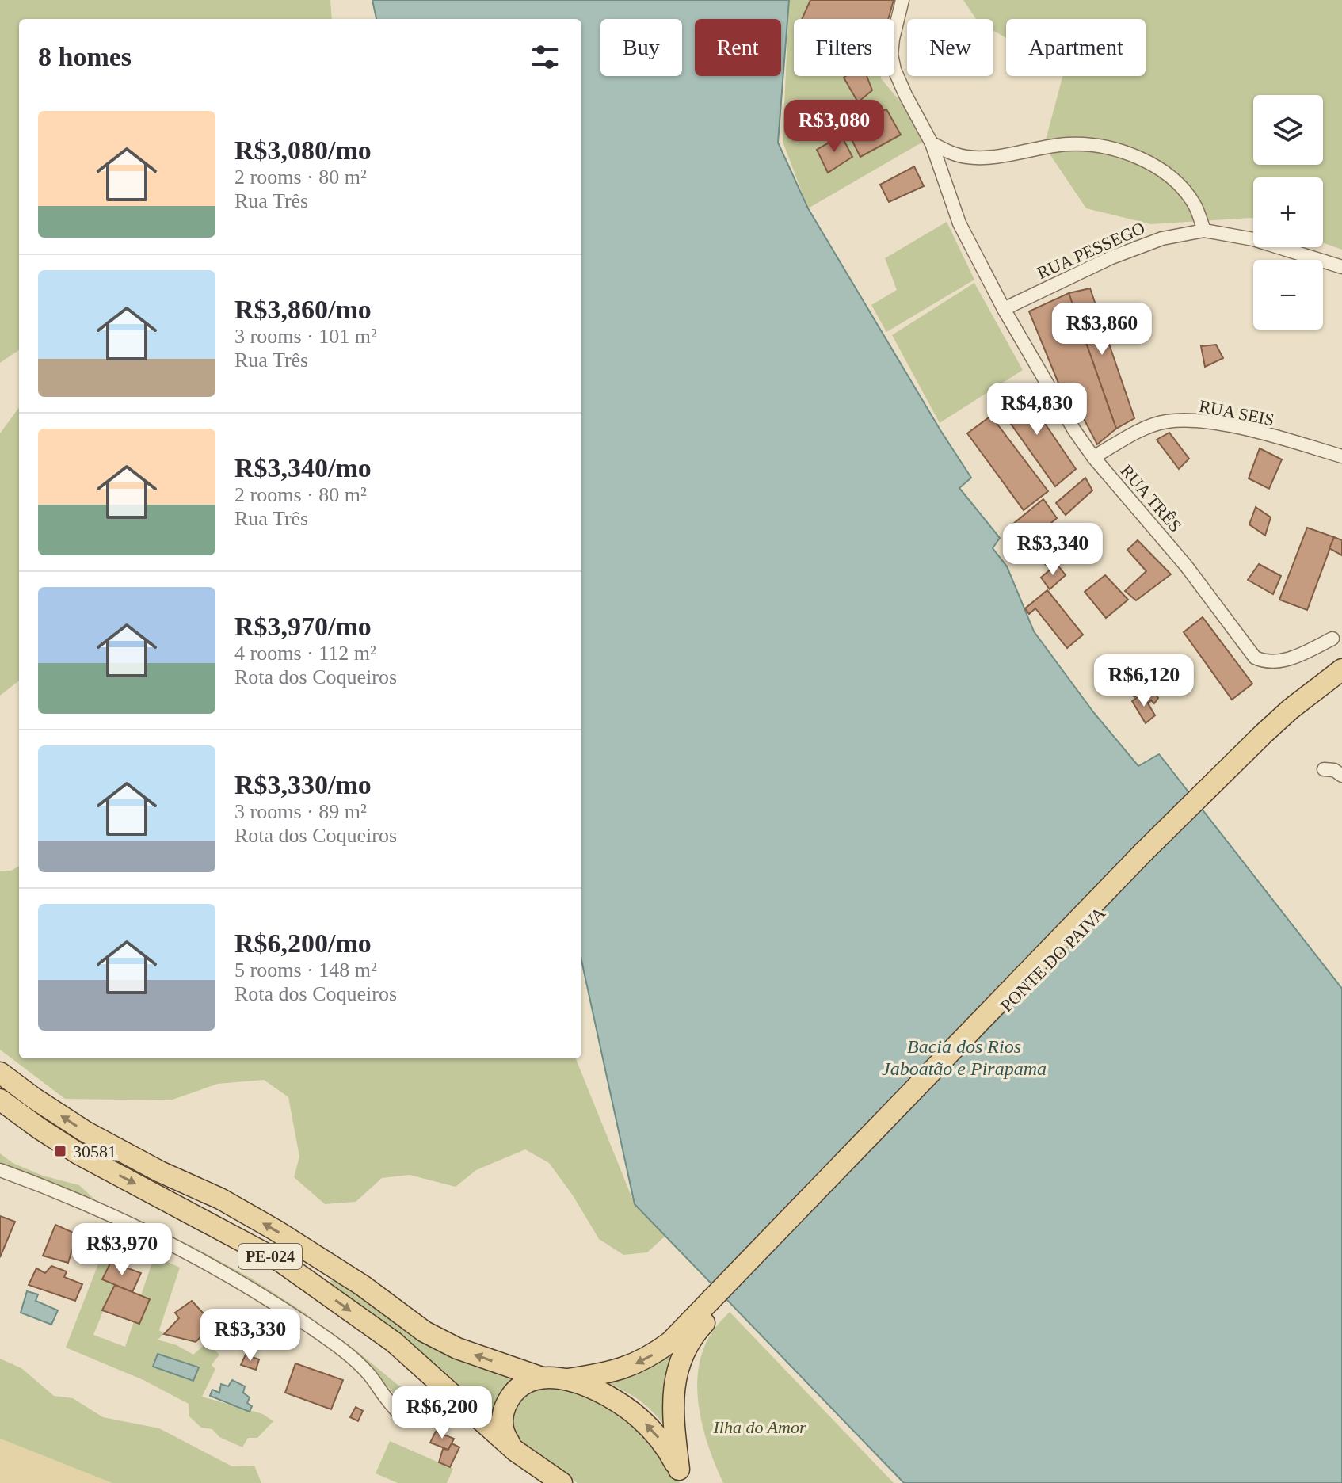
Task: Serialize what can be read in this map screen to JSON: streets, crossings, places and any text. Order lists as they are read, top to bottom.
{
  "streets": {
    "main road": ["PONTE DO PAIVA", "PE-024"],
    "street": ["RUA PESSEGO", "RUA SEIS", "RUA TRÊS"]
  },
  "crossings": [
    ["RUA PESSEGO", "RUA TRÊS"],
    ["RUA SEIS", "RUA TRÊS"],
    ["PONTE DO PAIVA", "PE-024"]
  ],
  "water": ["Bacia dos Rios Jaboatão e Pirapama"],
  "parks": ["Ilha do Amor"],
  "places": {
    "transit": ["30581"]
  },
  "page": {
    "chip": [
      "Buy",
      "Rent",
      "Filters",
      "New",
      "Apartment"
    ],
    "heading": "8 homes",
    "map_buttons": ["+", "−"],
    "list": [
      {
        "name": "R$3,080/mo",
        "note": "2 rooms · 80 m² · Rua Três"
      },
      {
        "name": "R$3,860/mo",
        "note": "3 rooms · 101 m² · Rua Três"
      },
      {
        "name": "R$3,340/mo",
        "note": "2 rooms · 80 m² · Rua Três"
      },
      {
        "name": "R$3,970/mo",
        "note": "4 rooms · 112 m² · Rota dos Coqueiros"
      },
      {
        "name": "R$3,330/mo",
        "note": "3 rooms · 89 m² · Rota dos Coqueiros"
      },
      {
        "name": "R$6,200/mo",
        "note": "5 rooms · 148 m² · Rota dos Coqueiros"
      }
    ],
    "price": [
      "R$3,080",
      "R$3,860",
      "R$4,830",
      "R$3,340",
      "R$6,120",
      "R$3,970",
      "R$3,330",
      "R$6,200"
    ]
  }
}
